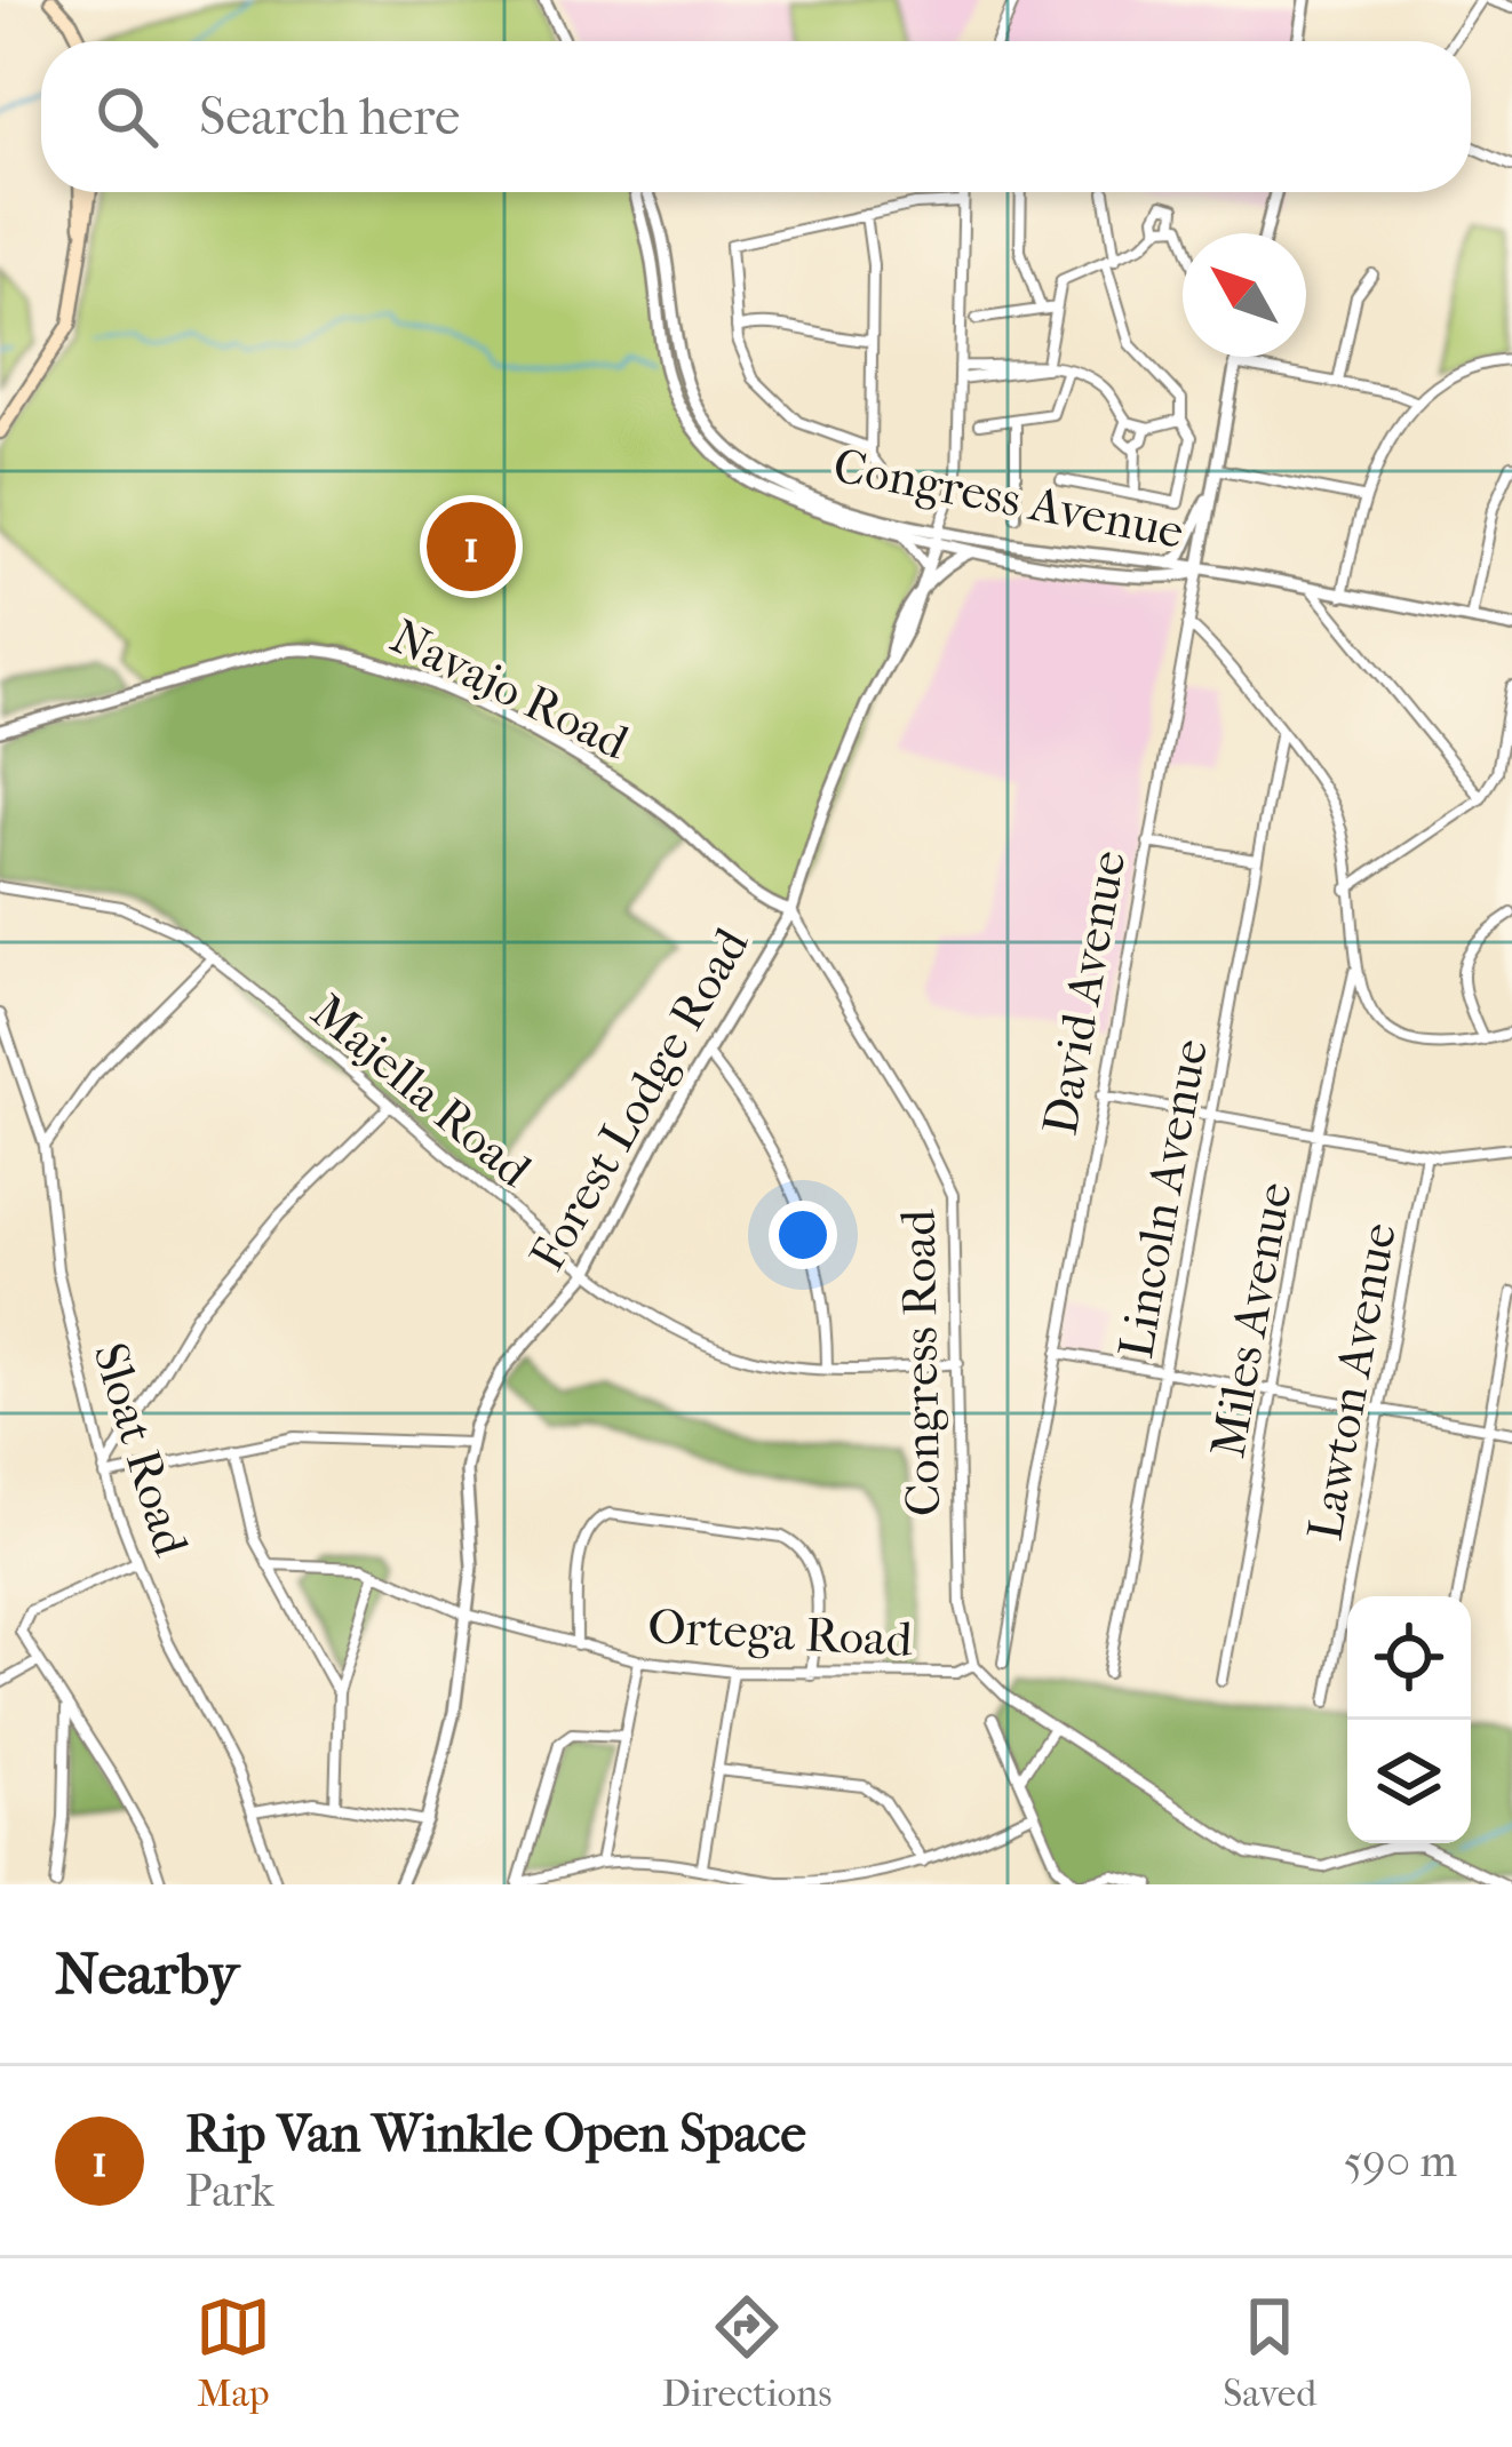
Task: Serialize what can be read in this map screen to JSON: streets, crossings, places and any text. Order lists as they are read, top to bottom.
{
  "streets": {
    "street": [
      "Congress Avenue",
      "Navajo Road",
      "David Avenue",
      "Majella Road",
      "Forest Lodge Road",
      "Lincoln Avenue",
      "Miles Avenue",
      "Congress Road",
      "Lawton Avenue",
      "Sloat Road",
      "Ortega Road"
    ]
  },
  "crossings": [
    ["Congress Avenue", "David Avenue"],
    ["Congress Avenue", "Forest Lodge Road"],
    ["Navajo Road", "Forest Lodge Road"],
    ["Navajo Road", "Congress Road"],
    ["Majella Road", "Forest Lodge Road"],
    ["Majella Road", "Congress Road"],
    ["Forest Lodge Road", "Congress Road"],
    ["Forest Lodge Road", "Ortega Road"],
    ["Congress Road", "Ortega Road"]
  ],
  "north": "top left",
  "page": {
    "search": "Search here",
    "pins": "1",
    "heading": "Nearby",
    "list": [
      {
        "mark": "1",
        "name": "Rip Van Winkle Open Space",
        "note": "Park",
        "value": "590 m"
      }
    ],
    "nav": ["Map", "Directions", "Saved"]
  }
}
